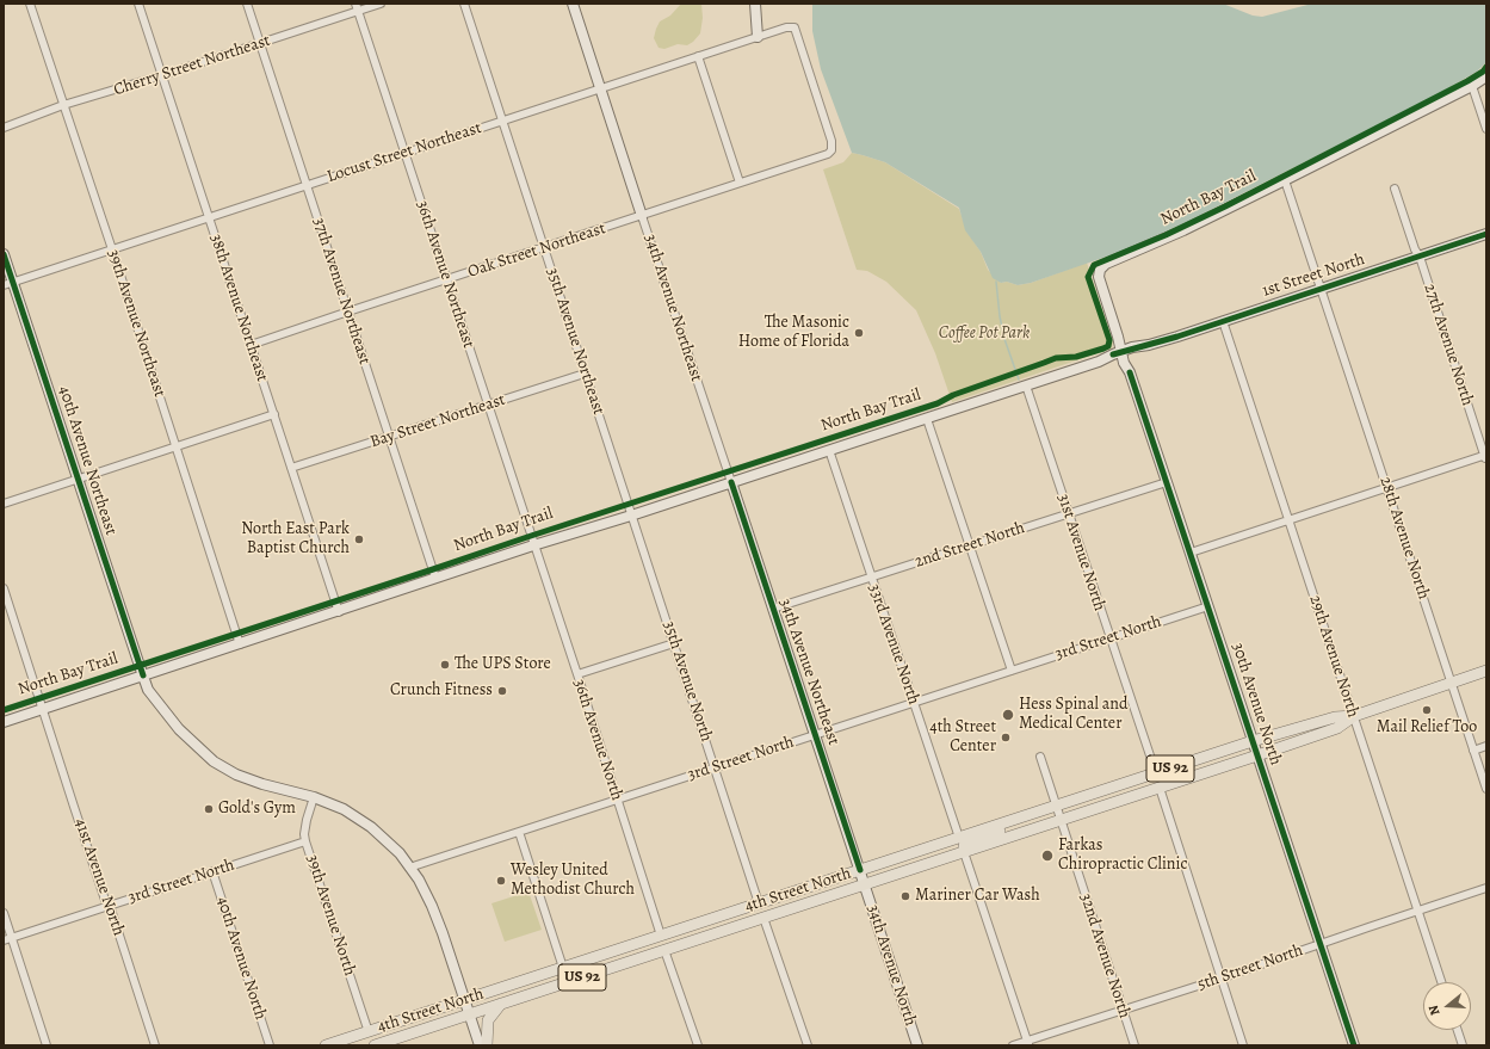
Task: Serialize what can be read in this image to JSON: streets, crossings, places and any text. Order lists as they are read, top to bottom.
{
  "streets": {
    "main road": ["US 92", "4th Street North"],
    "street": [
      "Cherry Street Northeast",
      "Locust Street Northeast",
      "Oak Street Northeast",
      "36th Avenue Northeast",
      "1st Street North",
      "37th Avenue Northeast",
      "38th Avenue Northeast",
      "34th Avenue Northeast",
      "39th Avenue Northeast",
      "35th Avenue Northeast",
      "27th Avenue North",
      "Bay Street Northeast",
      "40th Avenue Northeast",
      "28th Avenue North",
      "2nd Street North",
      "31st Avenue North",
      "3rd Street North",
      "33rd Avenue North",
      "29th Avenue North",
      "35th Avenue North",
      "30th Avenue North",
      "36th Avenue North",
      "41st Avenue North",
      "39th Avenue North",
      "32nd Avenue North",
      "40th Avenue North",
      "34th Avenue North",
      "5th Street North"
    ],
    "cycle path": ["North Bay Trail"]
  },
  "crossings": [
    ["Cherry Street Northeast", "36th Avenue Northeast"],
    ["Cherry Street Northeast", "37th Avenue Northeast"],
    ["Cherry Street Northeast", "38th Avenue Northeast"],
    ["Cherry Street Northeast", "39th Avenue Northeast"],
    ["Locust Street Northeast", "Oak Street Northeast"],
    ["Locust Street Northeast", "36th Avenue Northeast"],
    ["Locust Street Northeast", "37th Avenue Northeast"],
    ["Locust Street Northeast", "38th Avenue Northeast"],
    ["Locust Street Northeast", "34th Avenue Northeast"],
    ["Locust Street Northeast", "39th Avenue Northeast"],
    ["Locust Street Northeast", "35th Avenue Northeast"],
    ["Locust Street Northeast", "40th Avenue Northeast"],
    ["Oak Street Northeast", "36th Avenue Northeast"],
    ["Oak Street Northeast", "37th Avenue Northeast"],
    ["Oak Street Northeast", "38th Avenue Northeast"],
    ["Oak Street Northeast", "34th Avenue Northeast"],
    ["Oak Street Northeast", "35th Avenue Northeast"],
    ["36th Avenue Northeast", "1st Street North"],
    ["36th Avenue Northeast", "Bay Street Northeast"],
    ["36th Avenue Northeast", "36th Avenue North"],
    ["1st Street North", "37th Avenue Northeast"],
    ["1st Street North", "38th Avenue Northeast"],
    ["1st Street North", "34th Avenue Northeast"],
    ["1st Street North", "39th Avenue Northeast"],
    ["1st Street North", "35th Avenue Northeast"],
    ["1st Street North", "27th Avenue North"],
    ["1st Street North", "40th Avenue Northeast"],
    ["1st Street North", "28th Avenue North"],
    ["1st Street North", "31st Avenue North"],
    ["1st Street North", "33rd Avenue North"],
    ["1st Street North", "29th Avenue North"],
    ["1st Street North", "35th Avenue North"],
    ["1st Street North", "30th Avenue North"],
    ["1st Street North", "36th Avenue North"],
    ["1st Street North", "41st Avenue North"],
    ["37th Avenue Northeast", "Bay Street Northeast"],
    ["38th Avenue Northeast", "Bay Street Northeast"],
    ["34th Avenue Northeast", "2nd Street North"],
    ["34th Avenue Northeast", "3rd Street North"],
    ["34th Avenue Northeast", "4th Street North"],
    ["34th Avenue Northeast", "34th Avenue North"],
    ["35th Avenue Northeast", "Bay Street Northeast"],
    ["35th Avenue Northeast", "35th Avenue North"],
    ["28th Avenue North", "4th Street North"],
    ["2nd Street North", "31st Avenue North"],
    ["2nd Street North", "33rd Avenue North"],
    ["2nd Street North", "30th Avenue North"],
    ["31st Avenue North", "3rd Street North"],
    ["31st Avenue North", "4th Street North"],
    ["3rd Street North", "33rd Avenue North"],
    ["3rd Street North", "35th Avenue North"],
    ["3rd Street North", "30th Avenue North"],
    ["3rd Street North", "36th Avenue North"],
    ["3rd Street North", "41st Avenue North"],
    ["3rd Street North", "39th Avenue North"],
    ["3rd Street North", "40th Avenue North"],
    ["33rd Avenue North", "4th Street North"],
    ["29th Avenue North", "4th Street North"],
    ["29th Avenue North", "5th Street North"],
    ["35th Avenue North", "4th Street North"],
    ["30th Avenue North", "4th Street North"],
    ["30th Avenue North", "5th Street North"],
    ["36th Avenue North", "4th Street North"],
    ["4th Street North", "39th Avenue North"],
    ["4th Street North", "32nd Avenue North"],
    ["4th Street North", "34th Avenue North"],
    ["32nd Avenue North", "5th Street North"]
  ],
  "parks": ["Coffee Pot Park"],
  "places": [
    "The Masonic Home of Florida",
    "North East Park Baptist Church",
    "The UPS Store",
    "Crunch Fitness",
    "Mail Relief Too",
    "Hess Spinal and Medical Center",
    "4th Street Center",
    "Gold's Gym",
    "Farkas Chiropractic Clinic",
    "Wesley United Methodist Church",
    "Mariner Car Wash"
  ],
  "north": "left"
}
